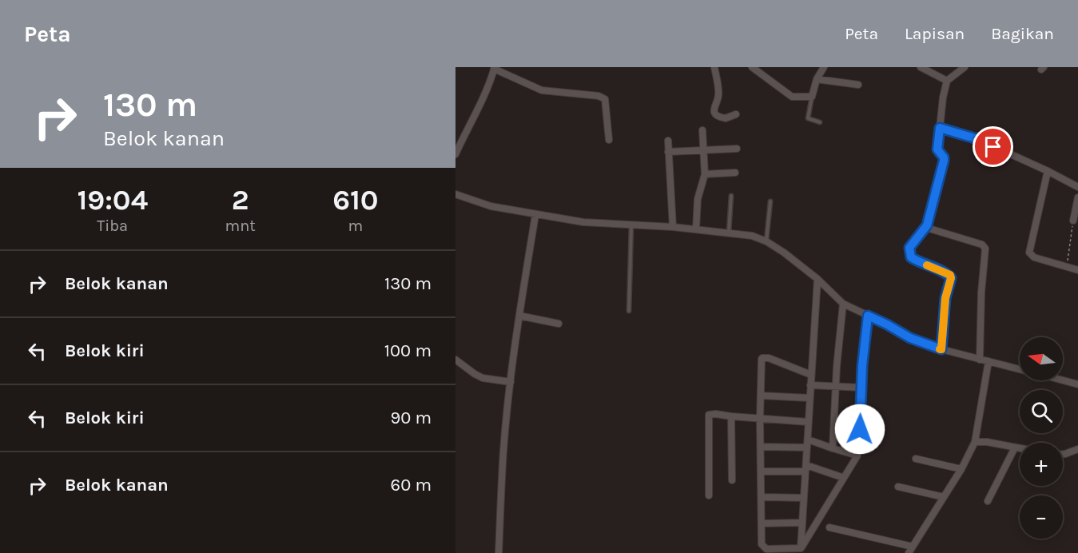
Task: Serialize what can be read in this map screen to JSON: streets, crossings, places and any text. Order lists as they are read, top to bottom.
{
  "north": "left",
  "page": {
    "header": "Peta",
    "nav": ["Peta", "Lapisan", "Bagikan"],
    "turn": ["130 m", "Belok kanan"],
    "eta": [
      "19:04",
      "Tiba",
      "2",
      "mnt",
      "610",
      "m"
    ],
    "list": [
      {
        "name": "Belok kanan",
        "value": "130 m"
      },
      {
        "name": "Belok kiri",
        "value": "100 m"
      },
      {
        "name": "Belok kiri",
        "value": "90 m"
      },
      {
        "name": "Belok kanan",
        "value": "60 m"
      }
    ],
    "map_buttons": ["+", "−"]
  }
}
